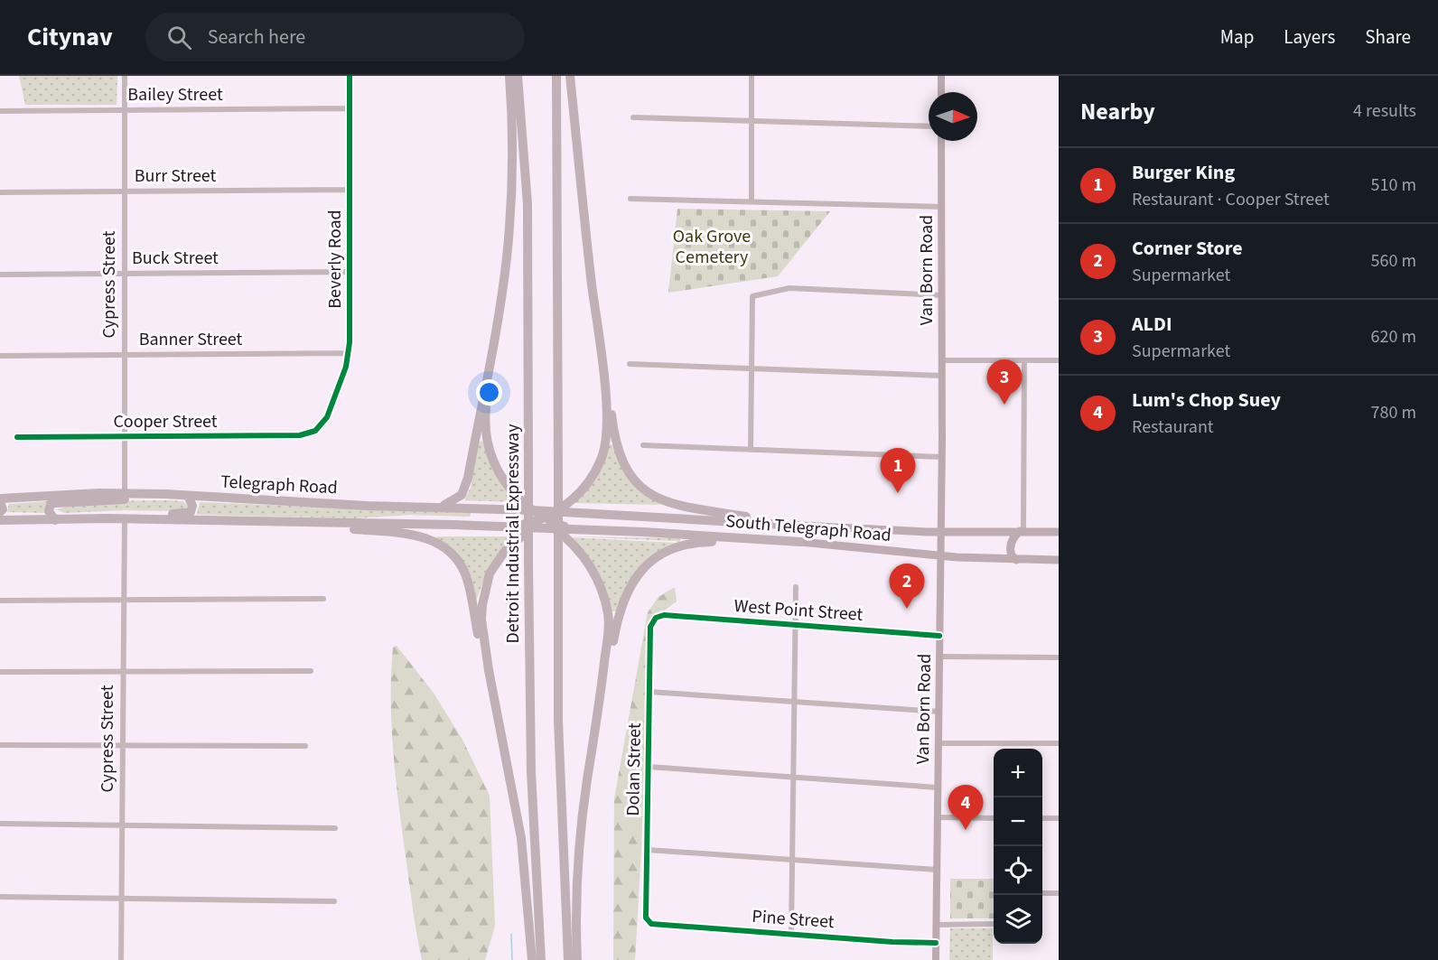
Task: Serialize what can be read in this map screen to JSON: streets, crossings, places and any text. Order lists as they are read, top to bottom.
{
  "streets": {
    "highway": ["Telegraph Road", "South Telegraph Road", "Detroit Industrial Expressway"],
    "main road": ["Van Born Road"],
    "street": [
      "Bailey Street",
      "Burr Street",
      "Buck Street",
      "Beverly Road",
      "Cypress Street",
      "Banner Street",
      "Cooper Street",
      "West Point Street",
      "Dolan Street",
      "Pine Street"
    ]
  },
  "crossings": [
    ["Bailey Street", "Beverly Road"],
    ["Bailey Street", "Cypress Street"],
    ["Burr Street", "Beverly Road"],
    ["Burr Street", "Cypress Street"],
    ["Buck Street", "Beverly Road"],
    ["Buck Street", "Cypress Street"],
    ["Beverly Road", "Banner Street"],
    ["Beverly Road", "Cooper Street"],
    ["Van Born Road", "South Telegraph Road"],
    ["Van Born Road", "West Point Street"],
    ["Van Born Road", "Pine Street"],
    ["Cypress Street", "Banner Street"],
    ["Cypress Street", "Cooper Street"],
    ["Cypress Street", "Telegraph Road"],
    ["Telegraph Road", "South Telegraph Road"],
    ["West Point Street", "Dolan Street"],
    ["Dolan Street", "Pine Street"]
  ],
  "parks": ["Oak Grove Cemetery"],
  "north": "right",
  "page": {
    "header": "Citynav",
    "search": "Search here",
    "nav": ["Map", "Layers", "Share"],
    "heading": ["Nearby", "4 results"],
    "list": [
      {
        "mark": "1",
        "name": "Burger King",
        "note": "Restaurant · Cooper Street",
        "value": "510 m"
      },
      {
        "mark": "2",
        "name": "Corner Store",
        "note": "Supermarket",
        "value": "560 m"
      },
      {
        "mark": "3",
        "name": "ALDI",
        "note": "Supermarket",
        "value": "620 m"
      },
      {
        "mark": "4",
        "name": "Lum's Chop Suey",
        "note": "Restaurant",
        "value": "780 m"
      }
    ],
    "pins": [
      "3",
      "1",
      "2",
      "4"
    ],
    "map_buttons": ["+", "−"]
  }
}
